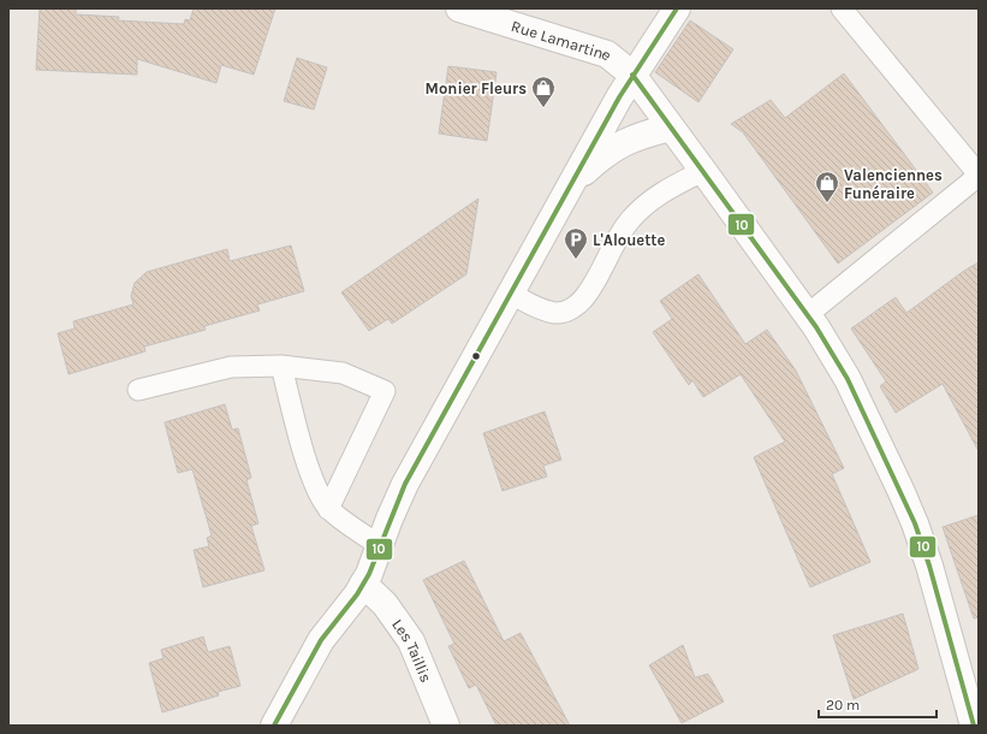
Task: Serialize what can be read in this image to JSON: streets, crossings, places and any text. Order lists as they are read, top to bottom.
{
  "streets": {
    "street": ["Rue Lamartine", "Les Taillis"]
  },
  "places": {
    "shop": ["Monier Fleurs", "Valenciennes Funéraire"],
    "parking": ["L'Alouette"]
  },
  "lines": ["transit line 10"],
  "scale_bar": "20 m"
}
